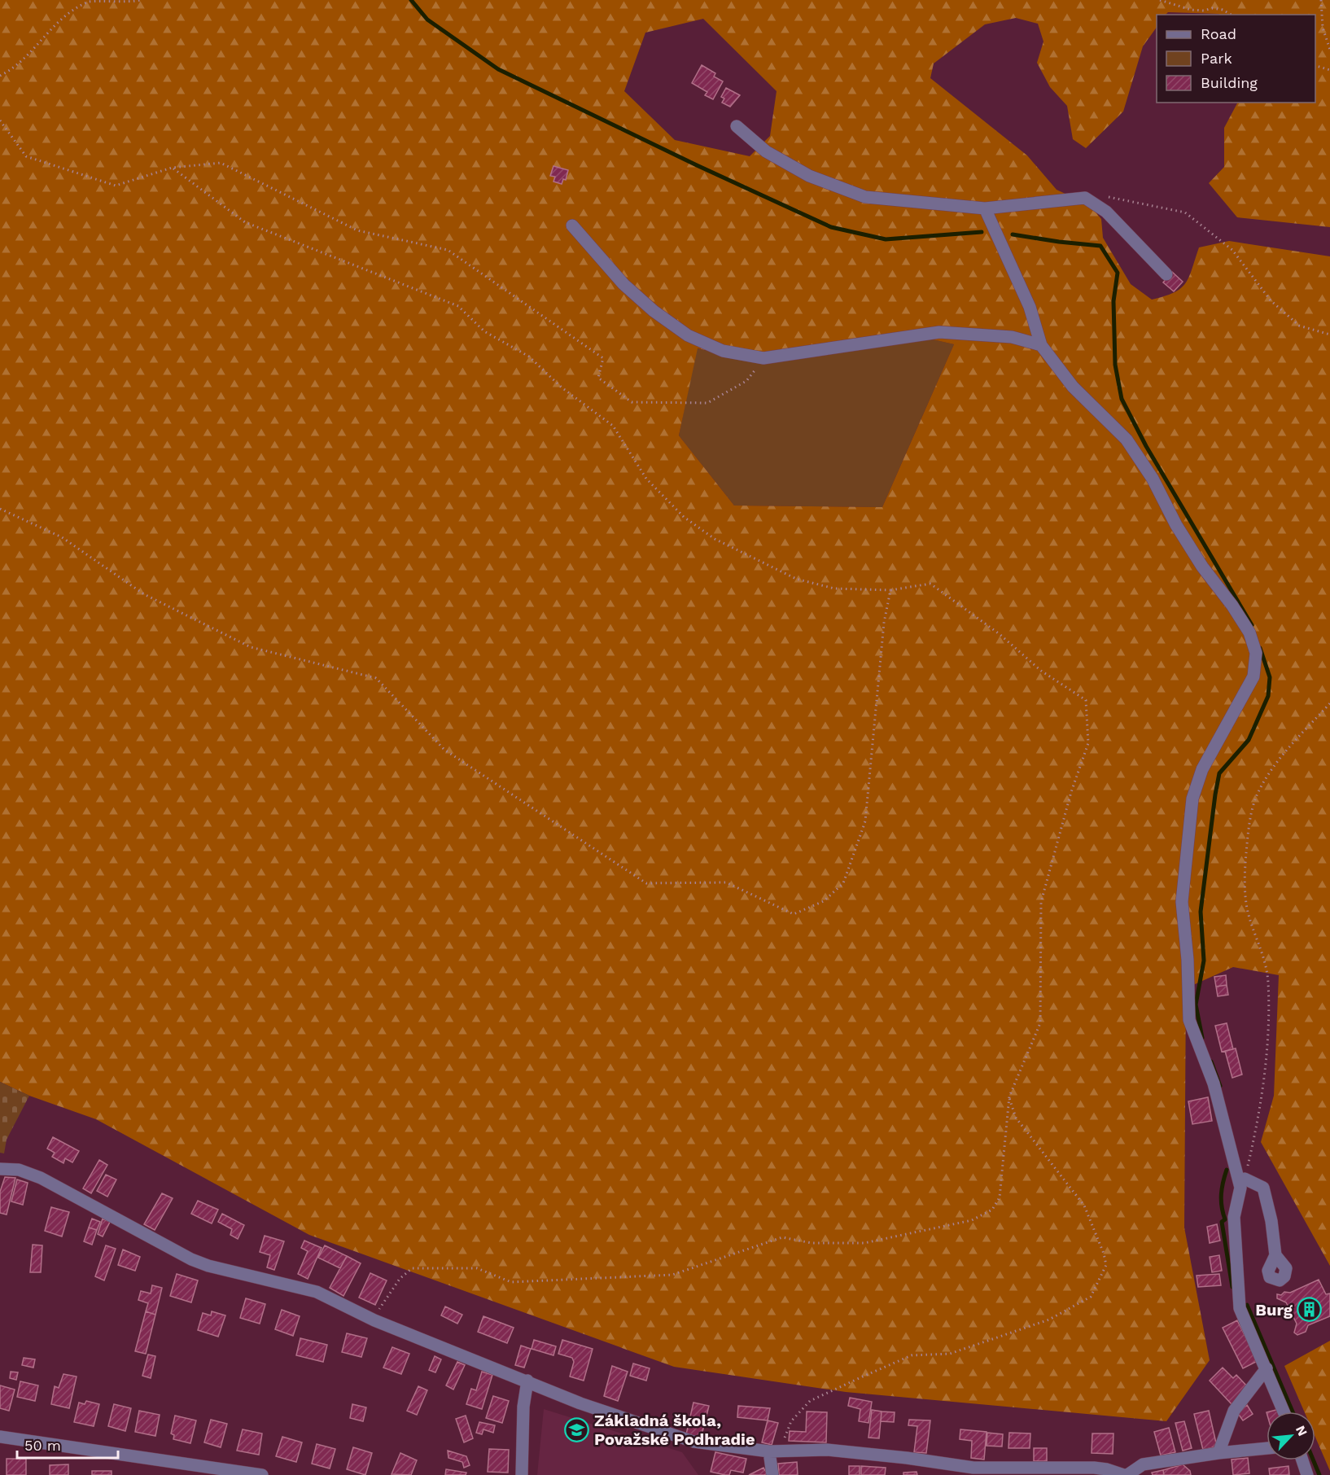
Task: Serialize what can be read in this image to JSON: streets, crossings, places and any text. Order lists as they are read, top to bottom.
{
  "places": {
    "building": ["Burg"],
    "school or university": ["Základná škola, Považské Podhradie"]
  },
  "legend": ["Road", "Park", "Building"],
  "scale_bar": "50 m",
  "north": "top right"
}
